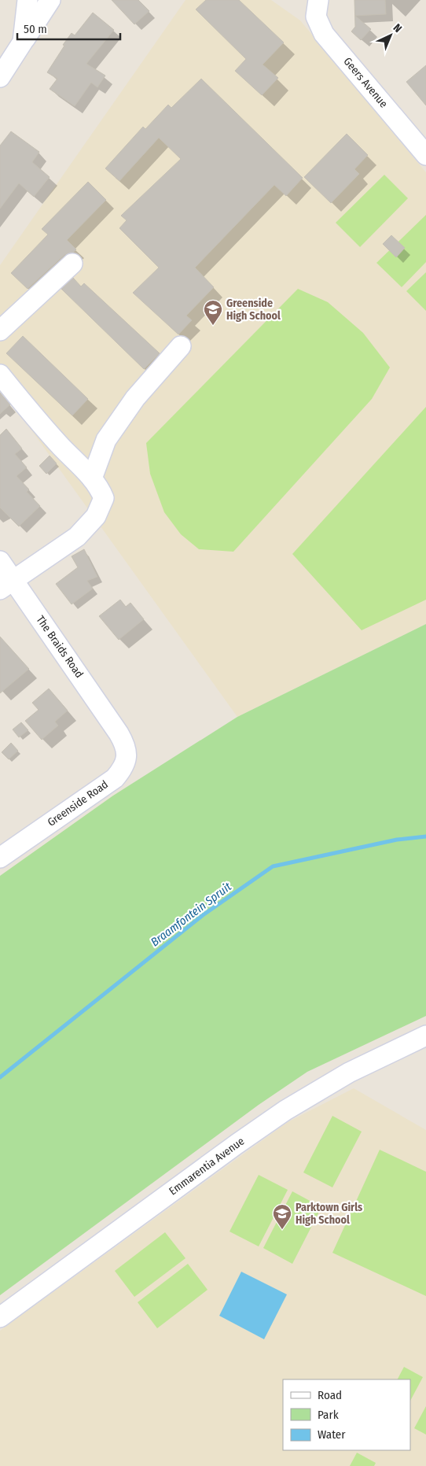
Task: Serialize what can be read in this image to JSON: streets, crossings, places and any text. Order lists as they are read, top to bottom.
{
  "streets": {
    "street": [
      "Geers Avenue",
      "The Braids Road",
      "Greenside Road",
      "Emmarentia Avenue"
    ]
  },
  "crossings": [
    ["The Braids Road", "Greenside Road"]
  ],
  "water": ["Braamfontein Spruit"],
  "places": {
    "school or university": ["Greenside High School", "Parktown Girls High School"]
  },
  "legend": ["Road", "Park", "Water"],
  "scale_bar": "50 m",
  "north": "top right"
}
